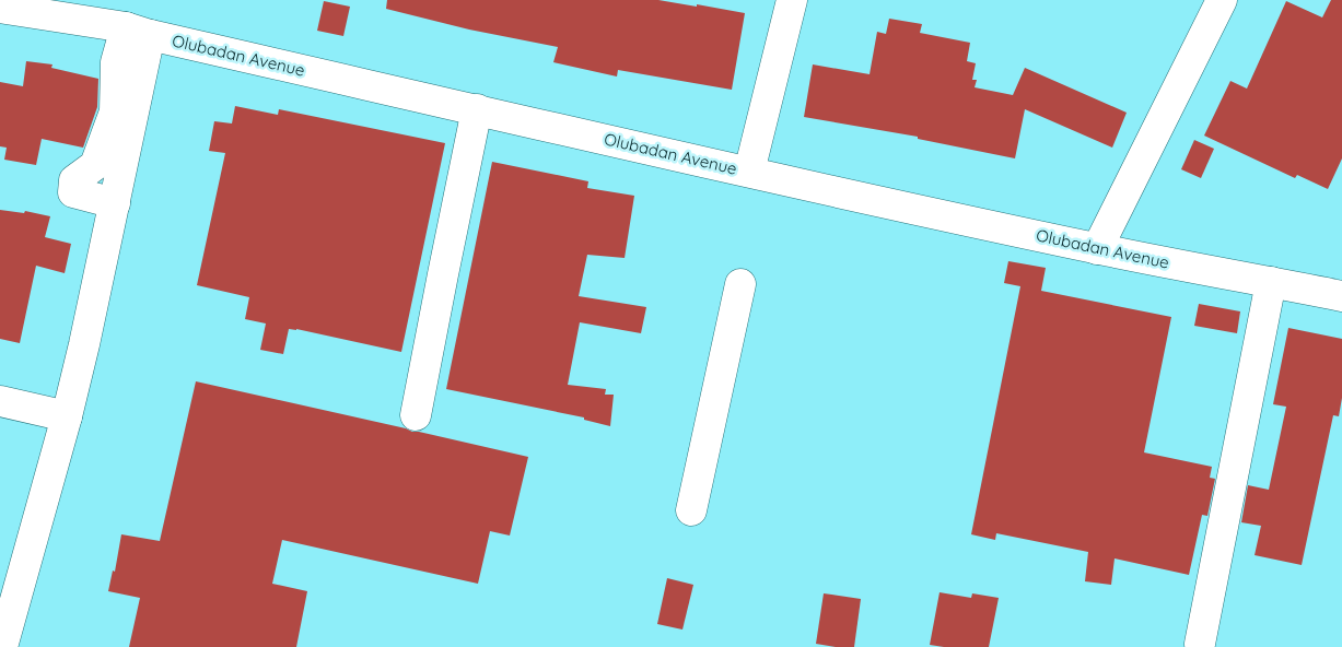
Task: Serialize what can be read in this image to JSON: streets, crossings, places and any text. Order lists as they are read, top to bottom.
{
  "streets": {
    "street": ["Olubadan Avenue"]
  }
}
